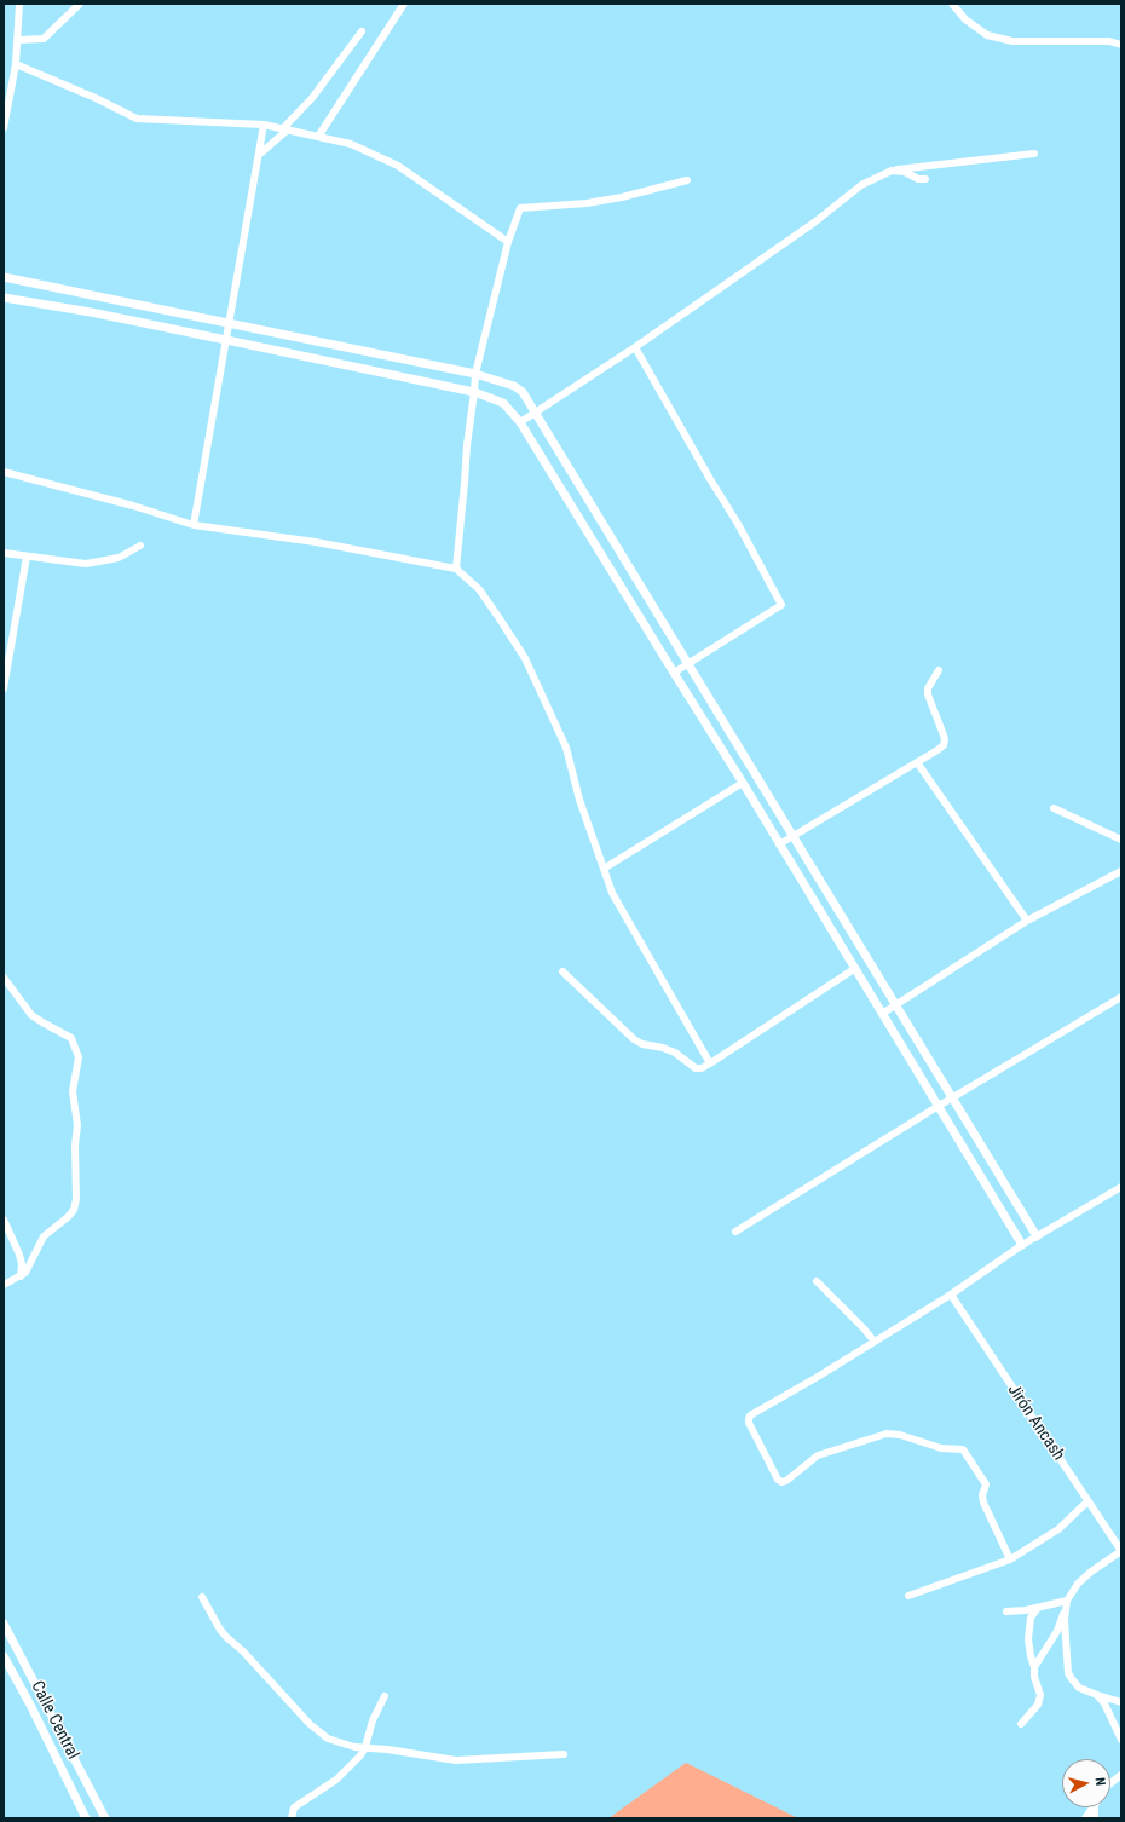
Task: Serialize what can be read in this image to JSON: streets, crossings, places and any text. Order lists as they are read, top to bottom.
{
  "streets": {
    "street": ["Jirón Ancash", "Calle Central"]
  },
  "north": "right"
}
